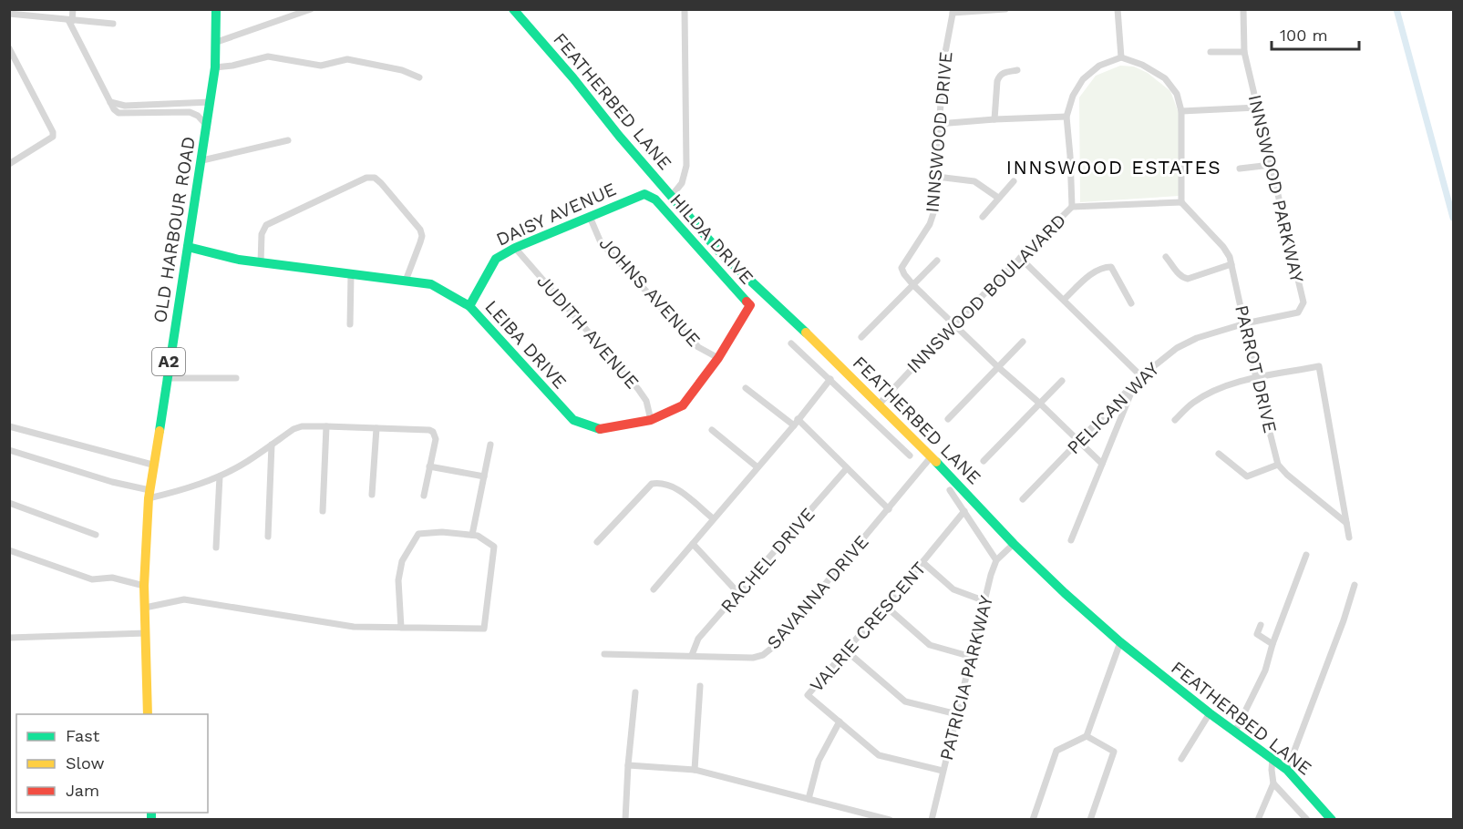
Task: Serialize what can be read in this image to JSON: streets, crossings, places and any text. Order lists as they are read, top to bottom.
{
  "streets": {
    "main road": [
      "FEATHERBED LANE",
      "DAISY AVENUE",
      "OLD HARBOUR ROAD",
      "HILDA DRIVE",
      "LEIBA DRIVE",
      "A2"
    ],
    "street": [
      "INNSWOOD DRIVE",
      "INNSWOOD PARKWAY",
      "JOHNS AVENUE",
      "INNSWOOD BOULAVARD",
      "JUDITH AVENUE",
      "PARROT DRIVE",
      "PELICAN WAY",
      "RACHEL DRIVE",
      "SAVANNA DRIVE",
      "VALRIE CRESCENT",
      "PATRICIA PARKWAY"
    ]
  },
  "crossings": [
    ["FEATHERBED LANE", "INNSWOOD BOULAVARD"],
    ["FEATHERBED LANE", "SAVANNA DRIVE"],
    ["INNSWOOD DRIVE", "INNSWOOD BOULAVARD"],
    ["INNSWOOD DRIVE", "PELICAN WAY"],
    ["INNSWOOD PARKWAY", "PARROT DRIVE"],
    ["INNSWOOD PARKWAY", "PELICAN WAY"],
    ["DAISY AVENUE", "HILDA DRIVE"],
    ["DAISY AVENUE", "JOHNS AVENUE"],
    ["DAISY AVENUE", "JUDITH AVENUE"],
    ["DAISY AVENUE", "LEIBA DRIVE"],
    ["OLD HARBOUR ROAD", "LEIBA DRIVE"],
    ["HILDA DRIVE", "LEIBA DRIVE"],
    ["JOHNS AVENUE", "LEIBA DRIVE"],
    ["INNSWOOD BOULAVARD", "PARROT DRIVE"],
    ["JUDITH AVENUE", "LEIBA DRIVE"],
    ["PARROT DRIVE", "PELICAN WAY"],
    ["RACHEL DRIVE", "SAVANNA DRIVE"],
    ["VALRIE CRESCENT", "PATRICIA PARKWAY"]
  ],
  "districts": ["INNSWOOD ESTATES"],
  "legend": ["Fast", "Slow", "Jam"],
  "scale_bar": "100 m"
}
